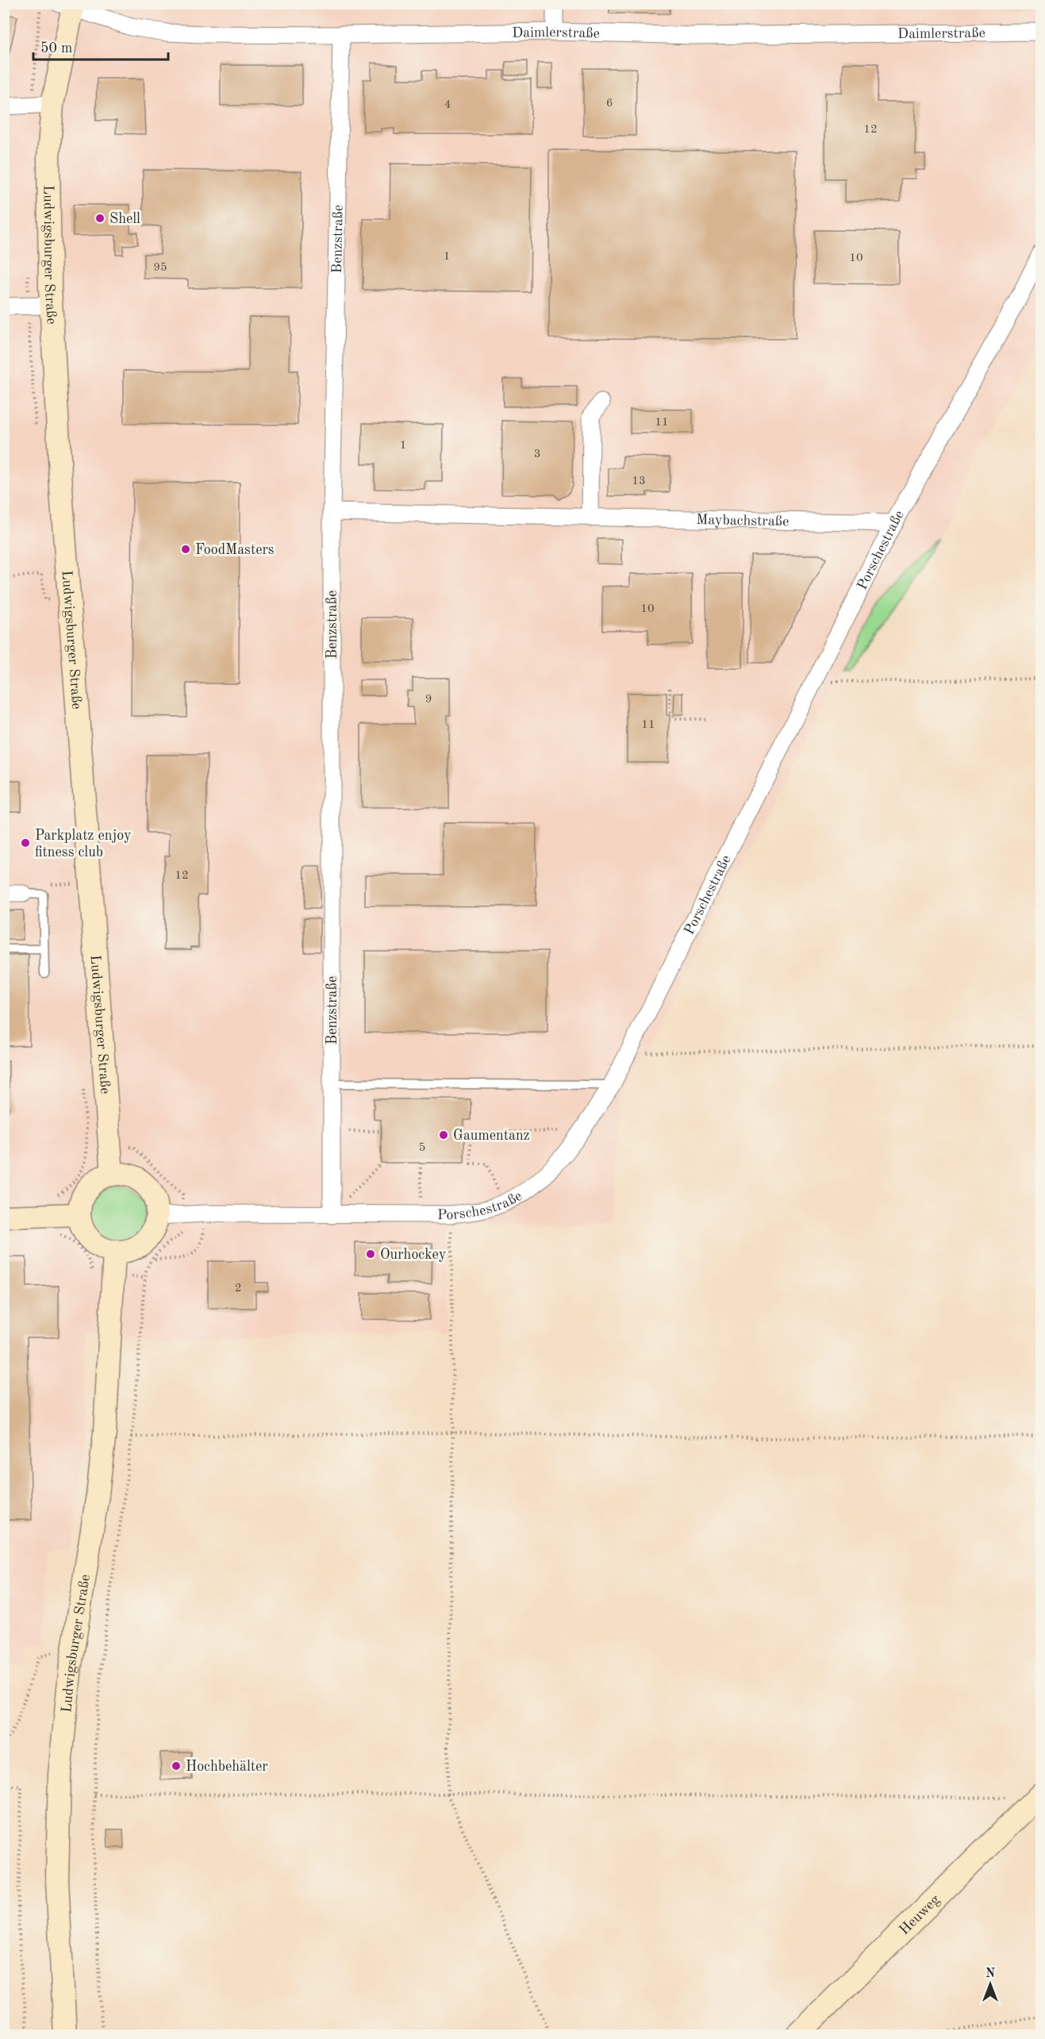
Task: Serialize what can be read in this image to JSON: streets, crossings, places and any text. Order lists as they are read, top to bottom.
{
  "streets": {
    "main road": ["Ludwigsburger Straße", "Heuweg"],
    "street": [
      "Daimlerstraße",
      "Benzstraße",
      "Maybachstraße",
      "Porschestraße"
    ]
  },
  "crossings": [
    ["Daimlerstraße", "Benzstraße"],
    ["Daimlerstraße", "Ludwigsburger Straße"],
    ["Benzstraße", "Maybachstraße"],
    ["Benzstraße", "Porschestraße"],
    ["Ludwigsburger Straße", "Porschestraße"],
    ["Maybachstraße", "Porschestraße"]
  ],
  "places": [
    "Shell",
    "FoodMasters",
    "Parkplatz enjoy fitness club",
    "Gaumentanz",
    "Ourhockey",
    "Hochbehälter"
  ],
  "house_numbers": [
    "6",
    "4",
    "12",
    "1",
    "10",
    "95",
    "11",
    "1",
    "3",
    "13",
    "10",
    "9",
    "11",
    "12",
    "5",
    "2"
  ],
  "scale_bar": "50 m",
  "north": "top"
}
